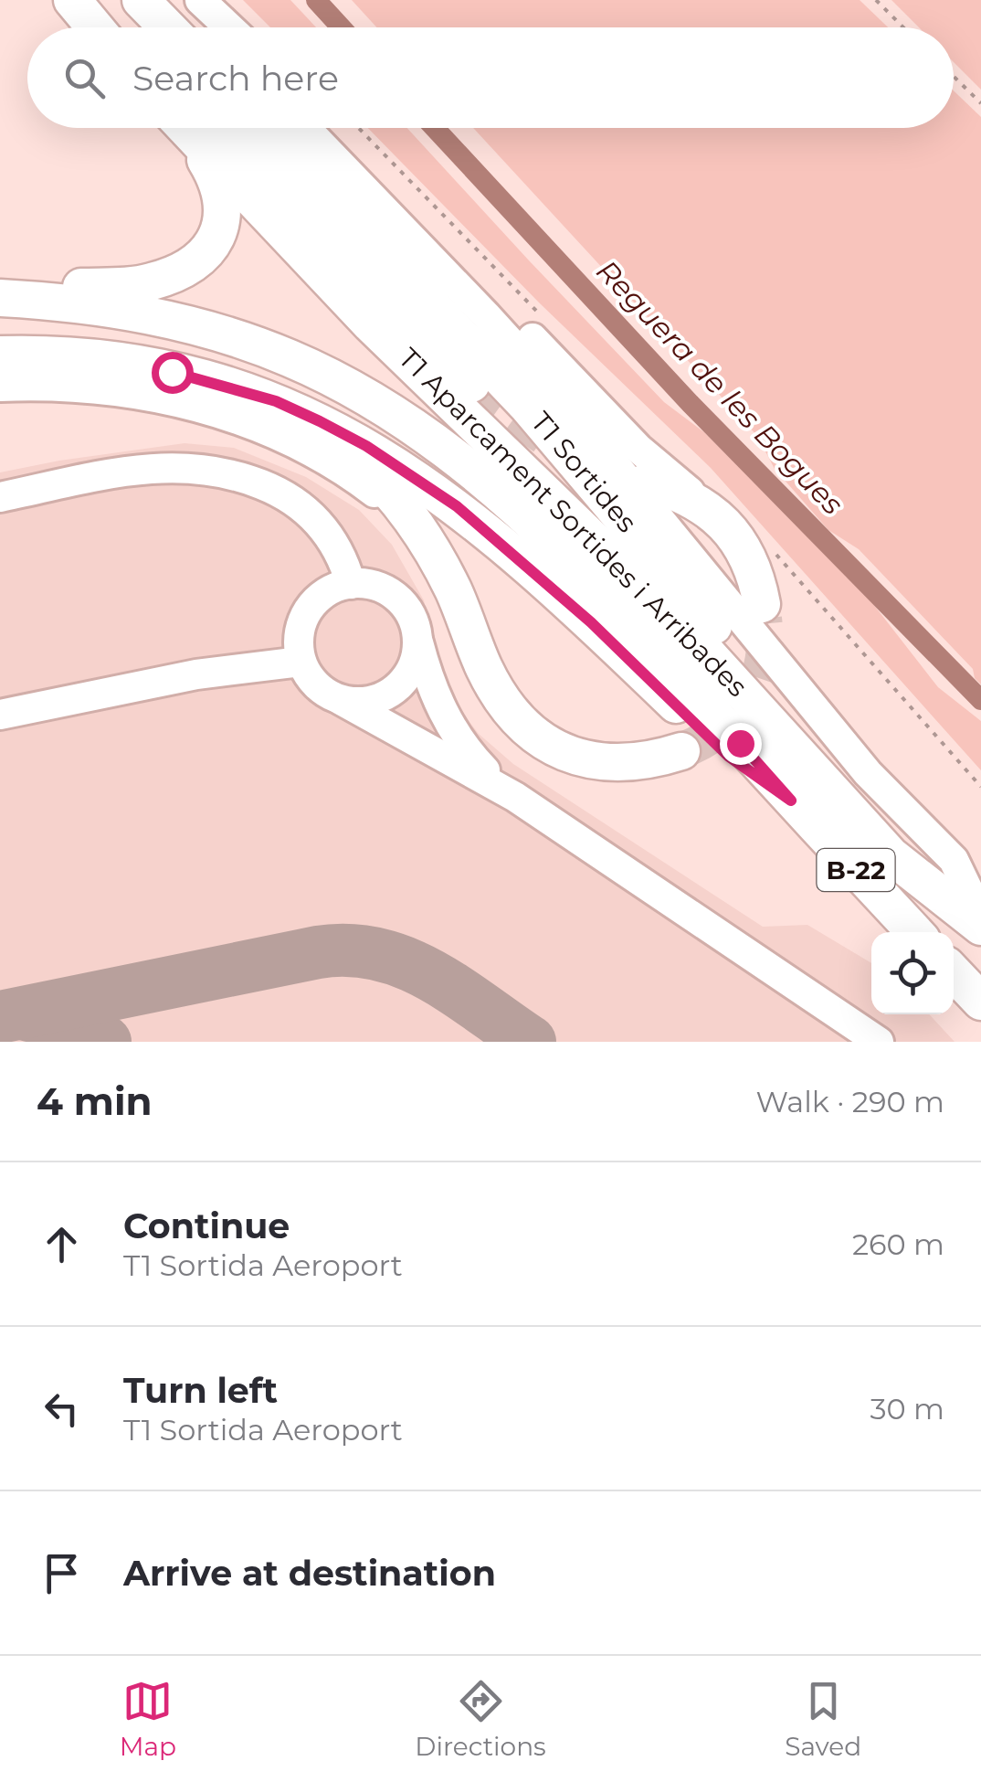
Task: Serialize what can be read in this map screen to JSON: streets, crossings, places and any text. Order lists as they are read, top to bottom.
{
  "streets": {
    "main road": ["T1 Sortides", "T1 Aparcament Sortides i Arribades", "B-22"]
  },
  "crossings": [
    ["T1 Sortides", "T1 Aparcament Sortides i Arribades"]
  ],
  "water": ["Reguera de les Bogues"],
  "page": {
    "search": "Search here",
    "heading": ["4 min", "Walk · 290 m"],
    "list": [
      ["Continue", "T1 Sortida Aeroport", "260 m"],
      ["Turn left", "T1 Sortida Aeroport", "30 m"],
      "Arrive at destination"
    ],
    "nav": ["Map", "Directions", "Saved"]
  }
}
